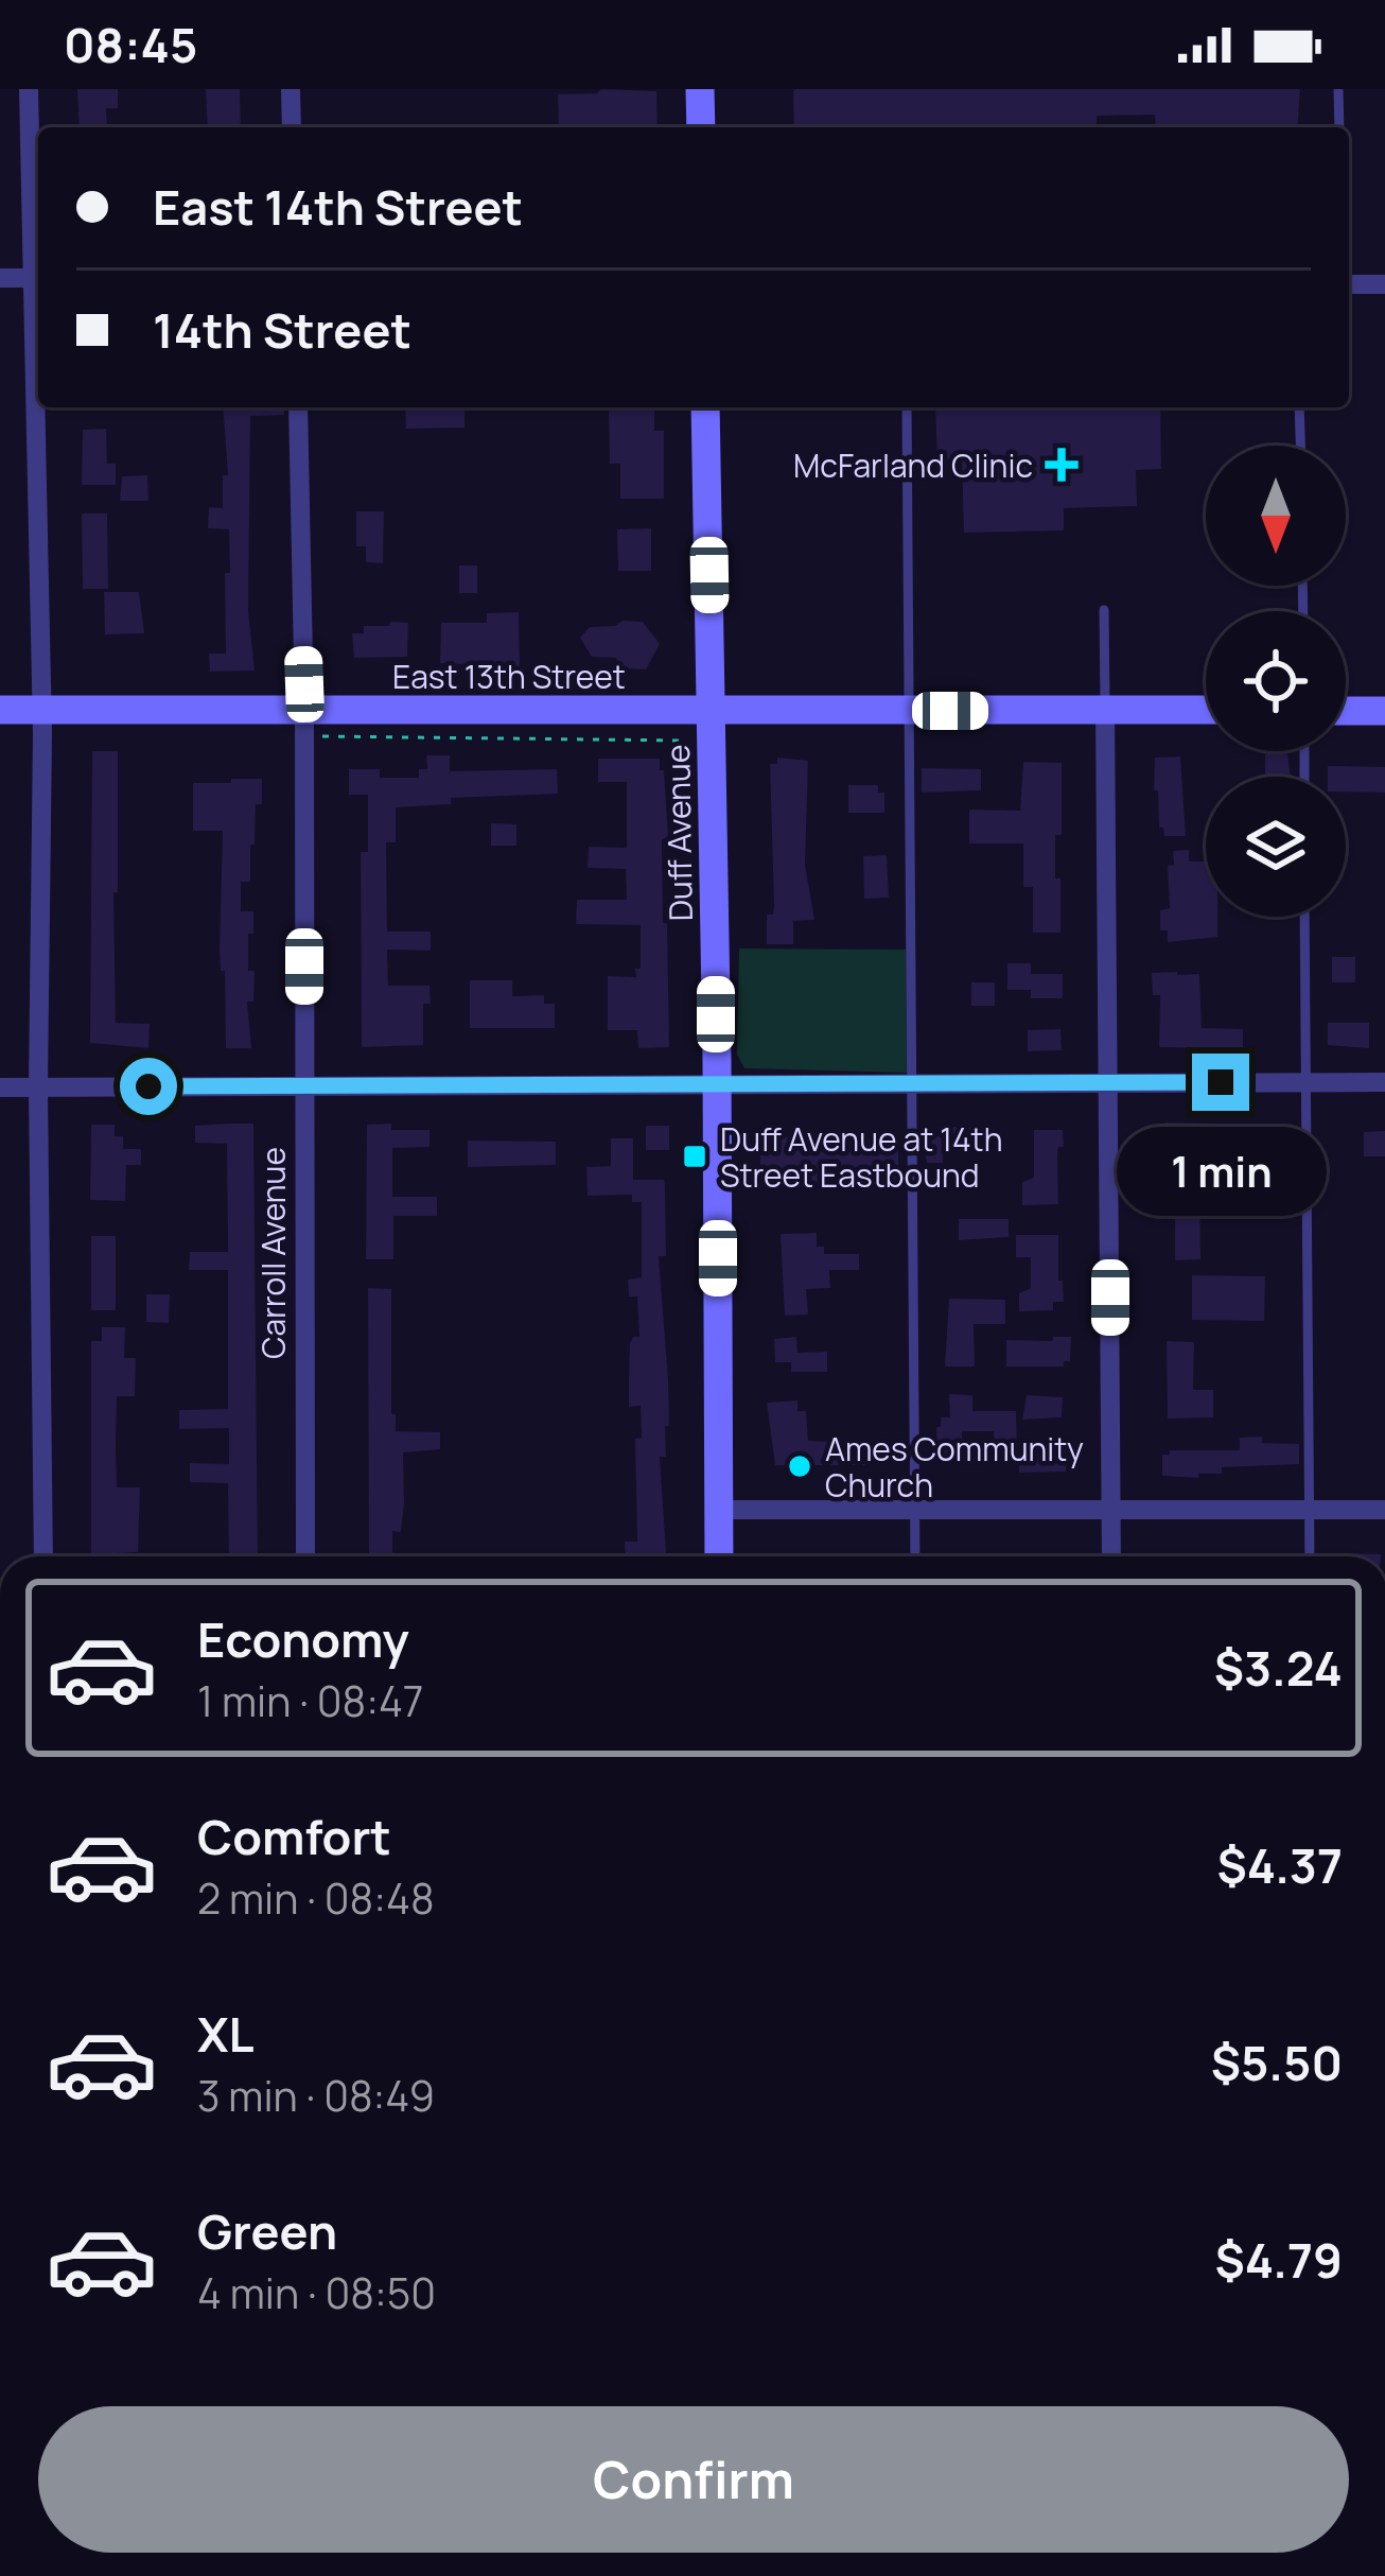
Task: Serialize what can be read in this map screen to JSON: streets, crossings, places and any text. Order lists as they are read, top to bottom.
{
  "streets": {
    "main road": ["East 13th Street", "Duff Avenue"],
    "street": ["Carroll Avenue"]
  },
  "crossings": [
    ["East 13th Street", "Duff Avenue"],
    ["East 13th Street", "Carroll Avenue"]
  ],
  "places": {
    "health": ["McFarland Clinic"],
    "transit": ["Duff Avenue at 14th Street Eastbound"],
    "other": ["Ames Community Church"]
  },
  "north": "bottom",
  "page": {
    "status": "08:45",
    "banner": ["East 14th Street", "14th Street"],
    "bubble": "1 min",
    "list": [
      {
        "name": "Economy",
        "note": "1 min · 08:47",
        "value": "$3.24"
      },
      {
        "name": "Comfort",
        "note": "2 min · 08:48",
        "value": "$4.37"
      },
      {
        "name": "XL",
        "note": "3 min · 08:49",
        "value": "$5.50"
      },
      {
        "name": "Green",
        "note": "4 min · 08:50",
        "value": "$4.79"
      }
    ],
    "buttons": "Confirm"
  }
}
